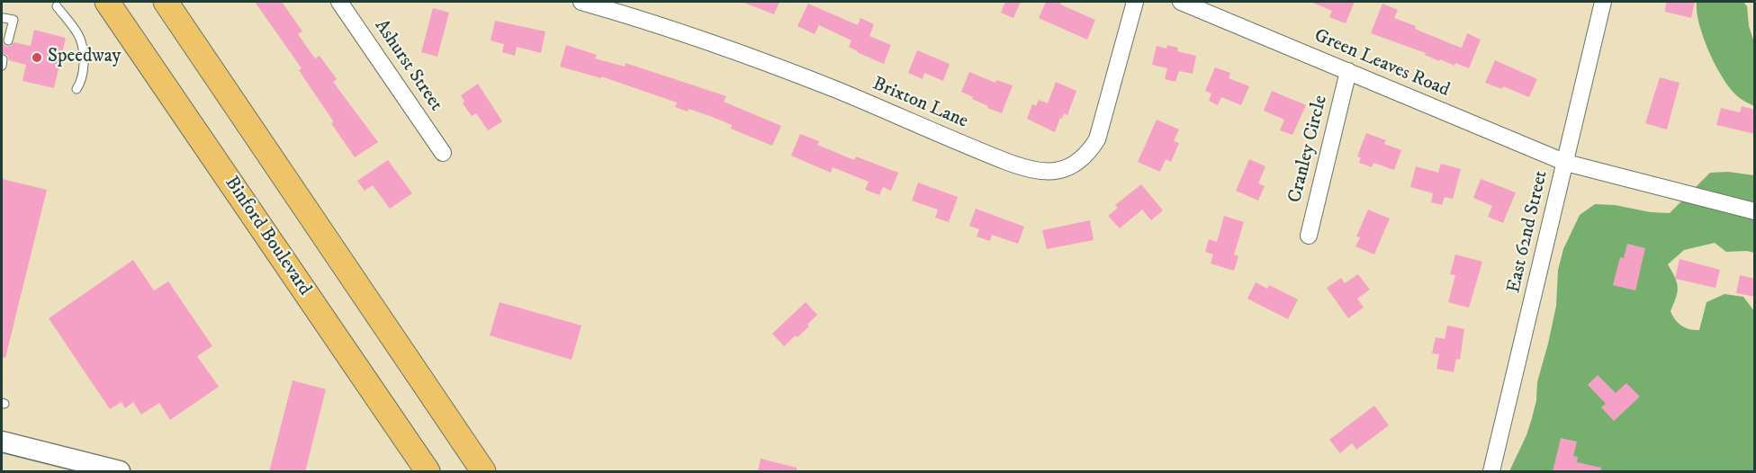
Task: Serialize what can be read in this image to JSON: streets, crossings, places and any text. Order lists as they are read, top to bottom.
{
  "streets": {
    "main road": ["Binford Boulevard"],
    "street": [
      "Green Leaves Road",
      "Ashurst Street",
      "Brixton Lane",
      "Cranley Circle",
      "East 62nd Street"
    ]
  },
  "crossings": [
    ["Green Leaves Road", "Cranley Circle"],
    ["Green Leaves Road", "East 62nd Street"]
  ],
  "places": ["Speedway"]
}
